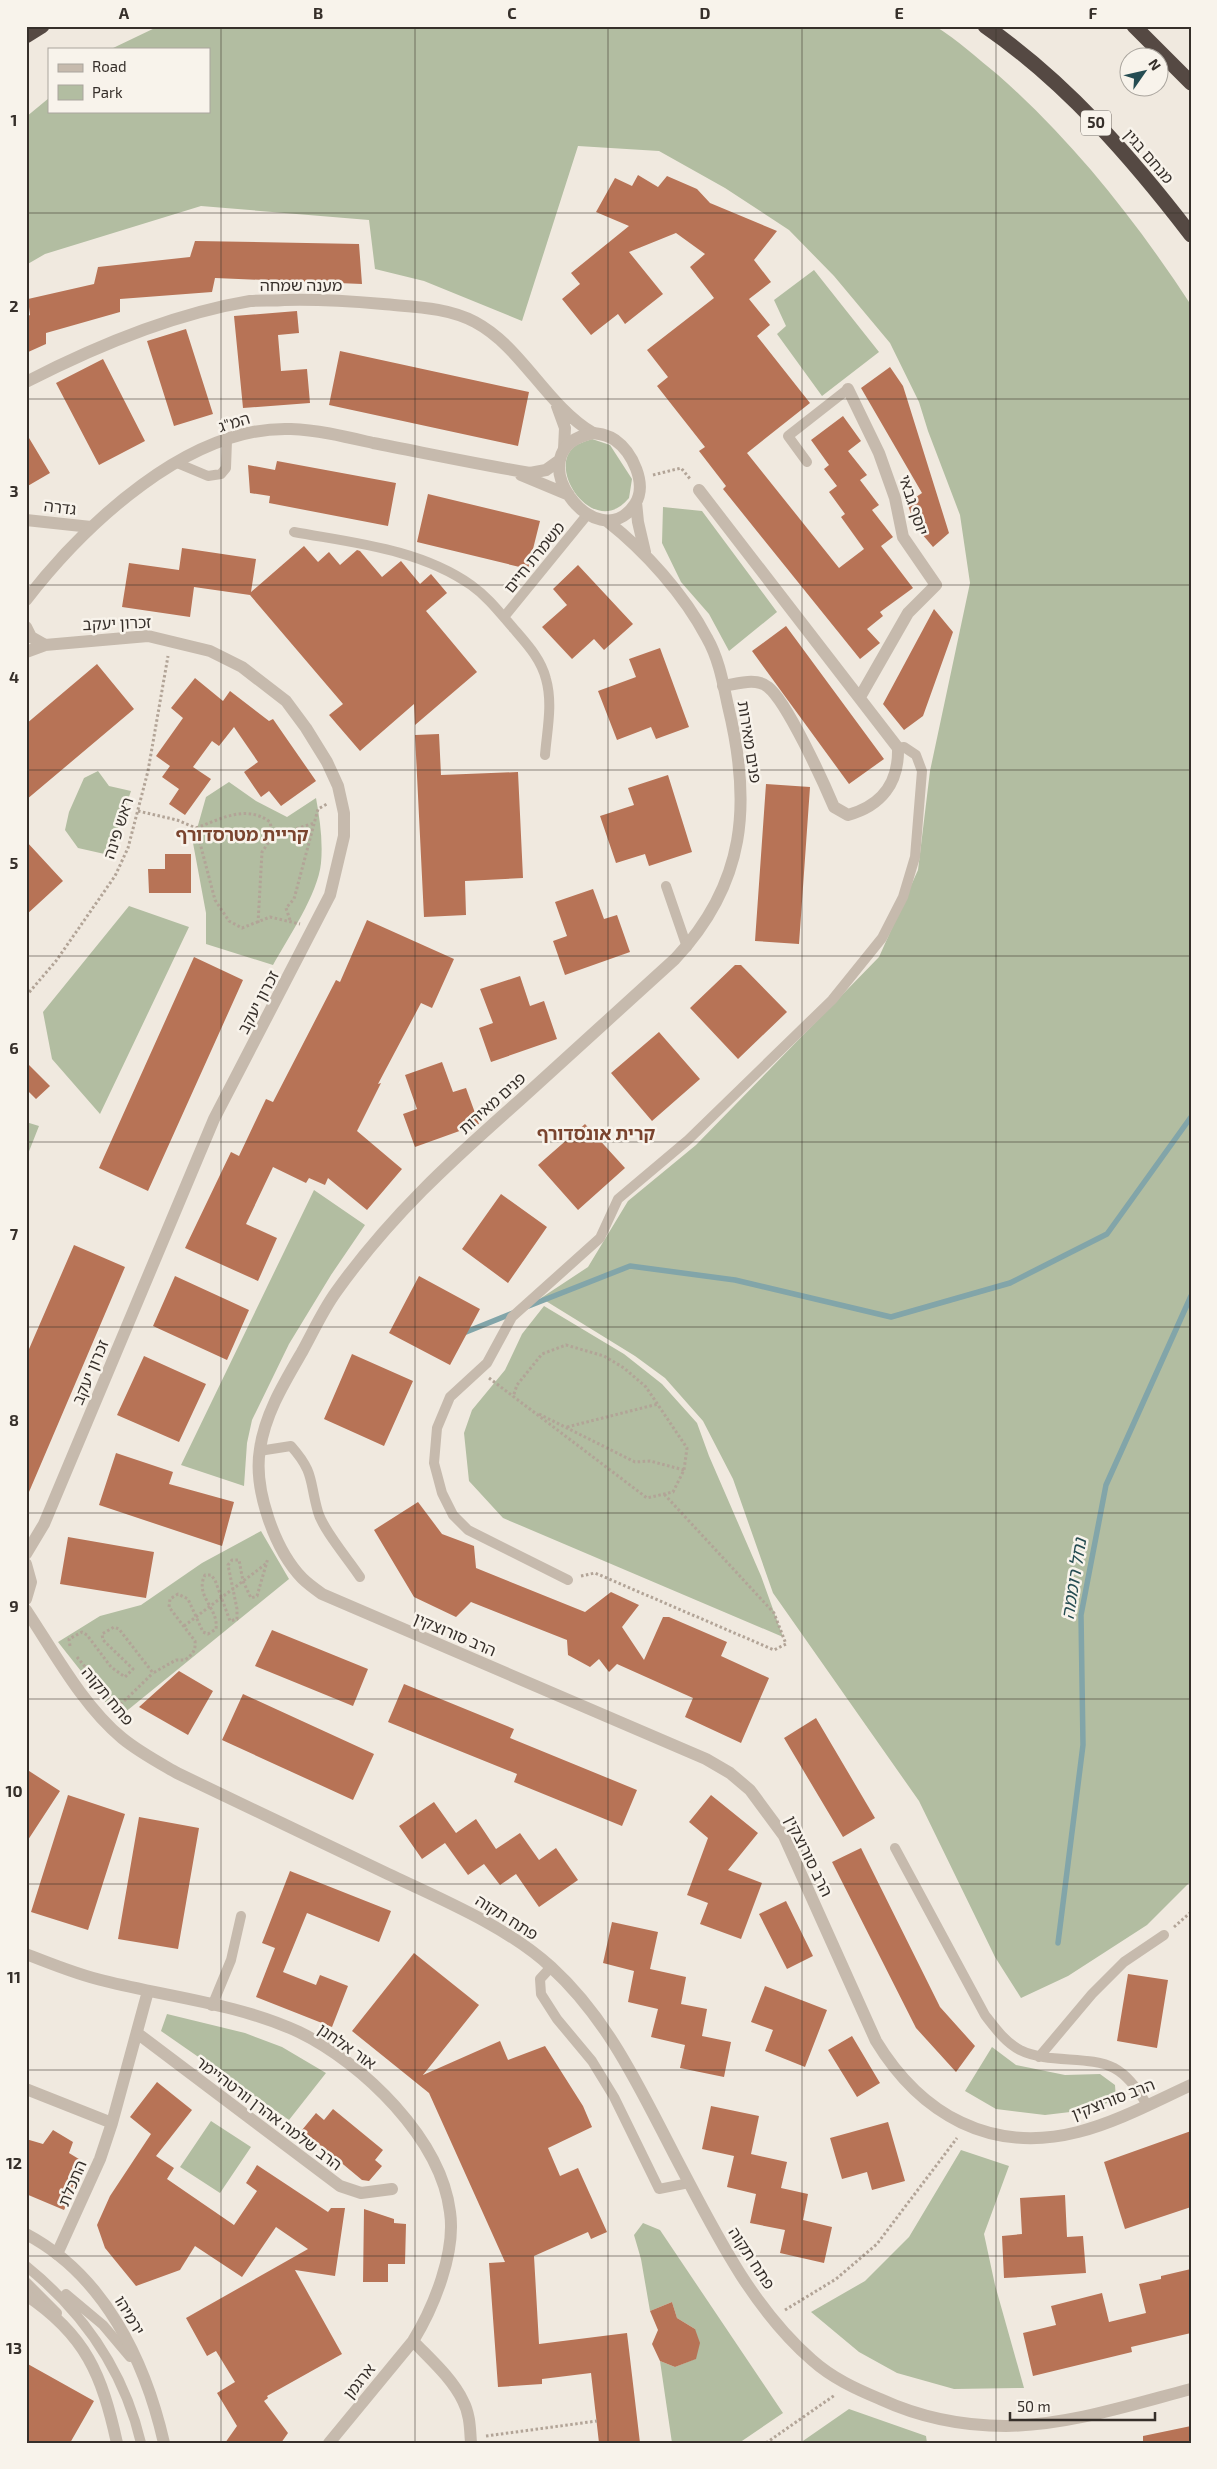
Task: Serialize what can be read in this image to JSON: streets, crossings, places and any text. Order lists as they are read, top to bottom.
{
  "streets": {
    "highway": ["50", "מנחם בגין"],
    "street": [
      "מענה שמחה",
      "המ\"ג",
      "יוסף גבאי",
      "גדרה",
      "זכרון יעקב",
      "פנים מאירות",
      "הרב סורוצקין",
      "פתח תקוה",
      "אור אלחנן",
      "הרב שלמה אהרן וורטהיימר",
      "התכלת",
      "ירמיהו",
      "ארגמן"
    ],
    "lane": ["משמרת חיים"],
    "path": ["ראש פינה"]
  },
  "crossings": [
    ["מענה שמחה", "המ\"ג"],
    ["מענה שמחה", "משמרת חיים"],
    ["מענה שמחה", "פנים מאירות"],
    ["המ\"ג", "גדרה"],
    ["המ\"ג", "משמרת חיים"],
    ["המ\"ג", "פנים מאירות"],
    ["משמרת חיים", "פנים מאירות"],
    ["זכרון יעקב", "ראש פינה"],
    ["פנים מאירות", "הרב סורוצקין"],
    ["אור אלחנן", "התכלת"],
    ["אור אלחנן", "ארגמן"],
    ["הרב שלמה אהרן וורטהיימר", "התכלת"],
    ["התכלת", "ירמיהו"]
  ],
  "districts": ["קריית מטרסדורף", "קרית אונסדורף"],
  "water": ["נחל רוממה"],
  "legend": ["Road", "Park"],
  "scale_bar": "50 m",
  "north": "top right",
  "grid": {
    "columns": [
      "A",
      "B",
      "C",
      "D",
      "E",
      "F"
    ],
    "rows": [
      "1",
      "2",
      "3",
      "4",
      "5",
      "6",
      "7",
      "8",
      "9",
      "10",
      "11",
      "12",
      "13"
    ]
  }
}
